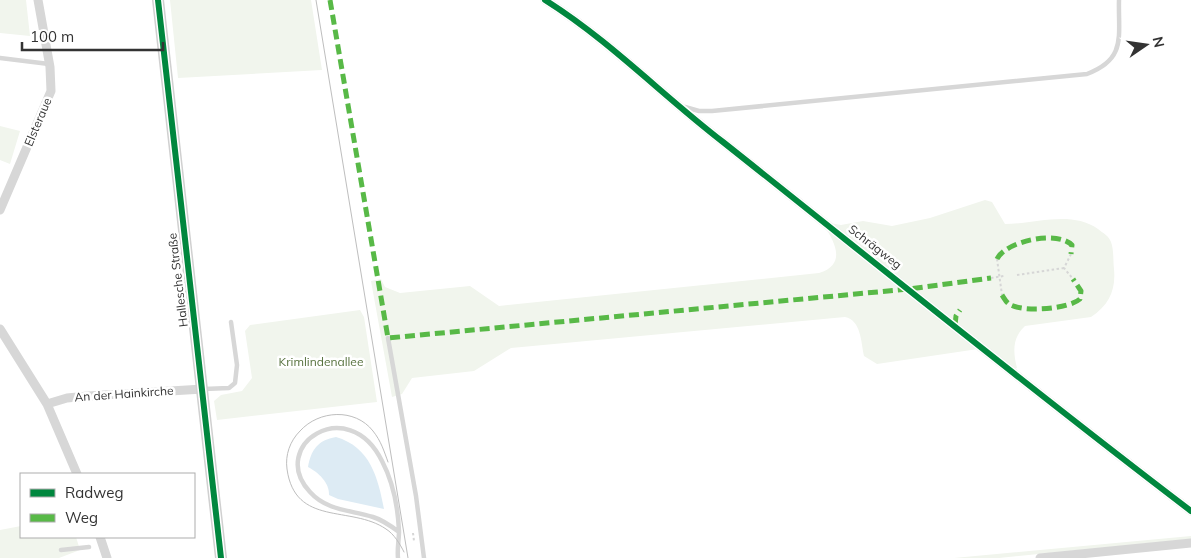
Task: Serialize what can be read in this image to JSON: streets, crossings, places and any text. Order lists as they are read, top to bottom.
{
  "streets": {
    "street": [
      "Elsteraue",
      "Schrägweg",
      "Hallesche Straße",
      "An der Hainkirche"
    ]
  },
  "crossings": [
    ["Hallesche Straße", "An der Hainkirche"]
  ],
  "parks": ["Krimlindenallee"],
  "legend": ["Radweg", "Weg"],
  "scale_bar": "100 m",
  "north": "right"
}
